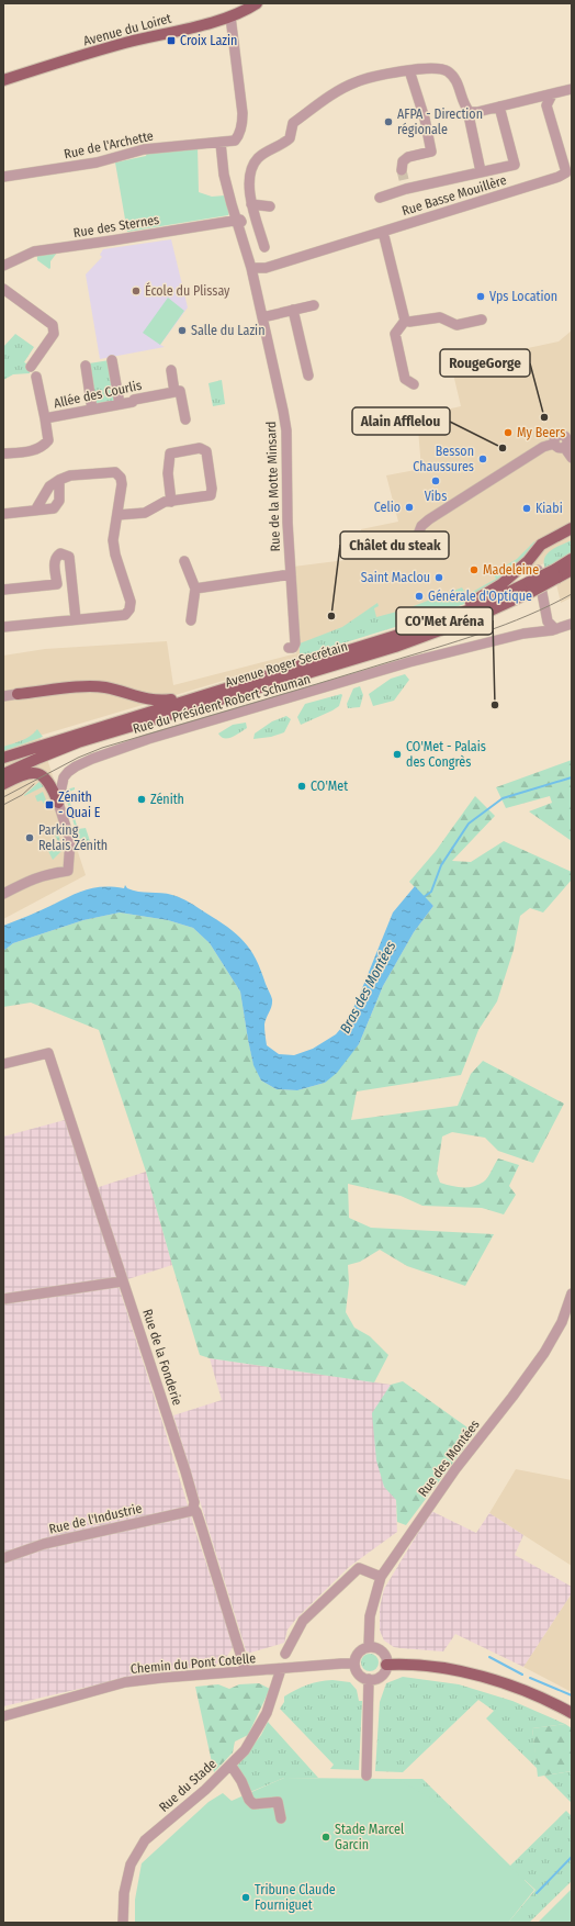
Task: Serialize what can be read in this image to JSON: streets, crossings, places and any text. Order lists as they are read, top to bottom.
{
  "streets": {
    "main road": ["Avenue du Loiret", "Avenue Roger Secrétain"],
    "street": [
      "Rue de l'Archette",
      "Rue Basse Mouillère",
      "Rue des Sternes",
      "Allée des Courlis",
      "Rue de la Motte Minsard",
      "Rue du Président Robert Schuman",
      "Rue de la Fonderie",
      "Rue des Montées",
      "Rue de l'Industrie",
      "Chemin du Pont Cotelle",
      "Rue du Stade"
    ]
  },
  "crossings": [
    ["Rue de l'Archette", "Rue de la Motte Minsard"],
    ["Rue Basse Mouillère", "Rue de la Motte Minsard"],
    ["Rue des Sternes", "Rue de la Motte Minsard"],
    ["Rue de la Fonderie", "Rue de l'Industrie"],
    ["Rue de la Fonderie", "Chemin du Pont Cotelle"],
    ["Rue des Montées", "Chemin du Pont Cotelle"],
    ["Chemin du Pont Cotelle", "Rue du Stade"]
  ],
  "water": ["Bras des Montées"],
  "places": {
    "transit": ["Croix Lazin", "Zénith - Quai E"],
    "other": [
      "AFPA - Direction régionale",
      "École du Plissay",
      "Vps Location",
      "Salle du Lazin",
      "RougeGorge",
      "My Beers",
      "Alain Afflelou",
      "Besson Chaussures",
      "Vibs",
      "Celio",
      "Kiabi",
      "Madeleine",
      "Saint Maclou",
      "Générale d'Optique",
      "Châlet du steak",
      "CO'Met Aréna",
      "CO'Met - Palais des Congrès",
      "CO'Met",
      "Zénith",
      "Parking Relais Zénith",
      "Stade Marcel Garcin",
      "Tribune Claude Fourniguet"
    ]
  }
}
